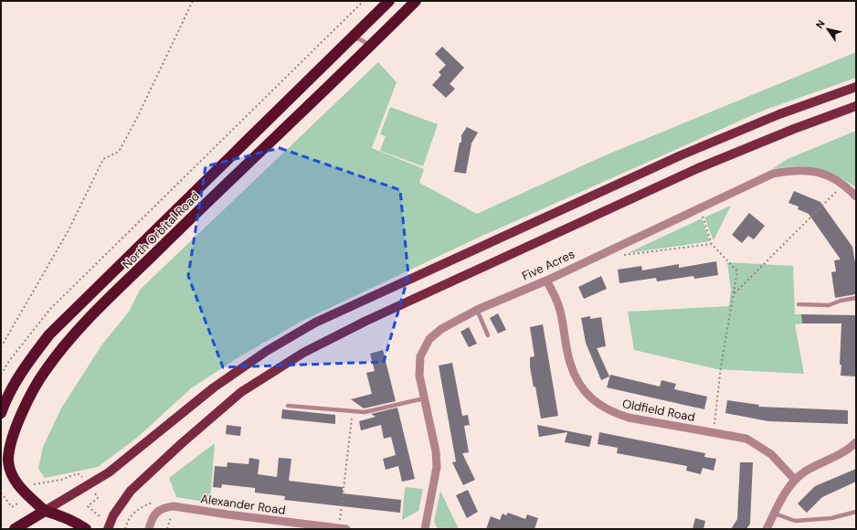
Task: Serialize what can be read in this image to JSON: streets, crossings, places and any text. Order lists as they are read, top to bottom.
{
  "streets": {
    "highway": ["North Orbital Road"],
    "street": ["Five Acres", "Oldfield Road", "Alexander Road"]
  },
  "crossings": [
    ["Five Acres", "Oldfield Road"]
  ],
  "north": "top left"
}
